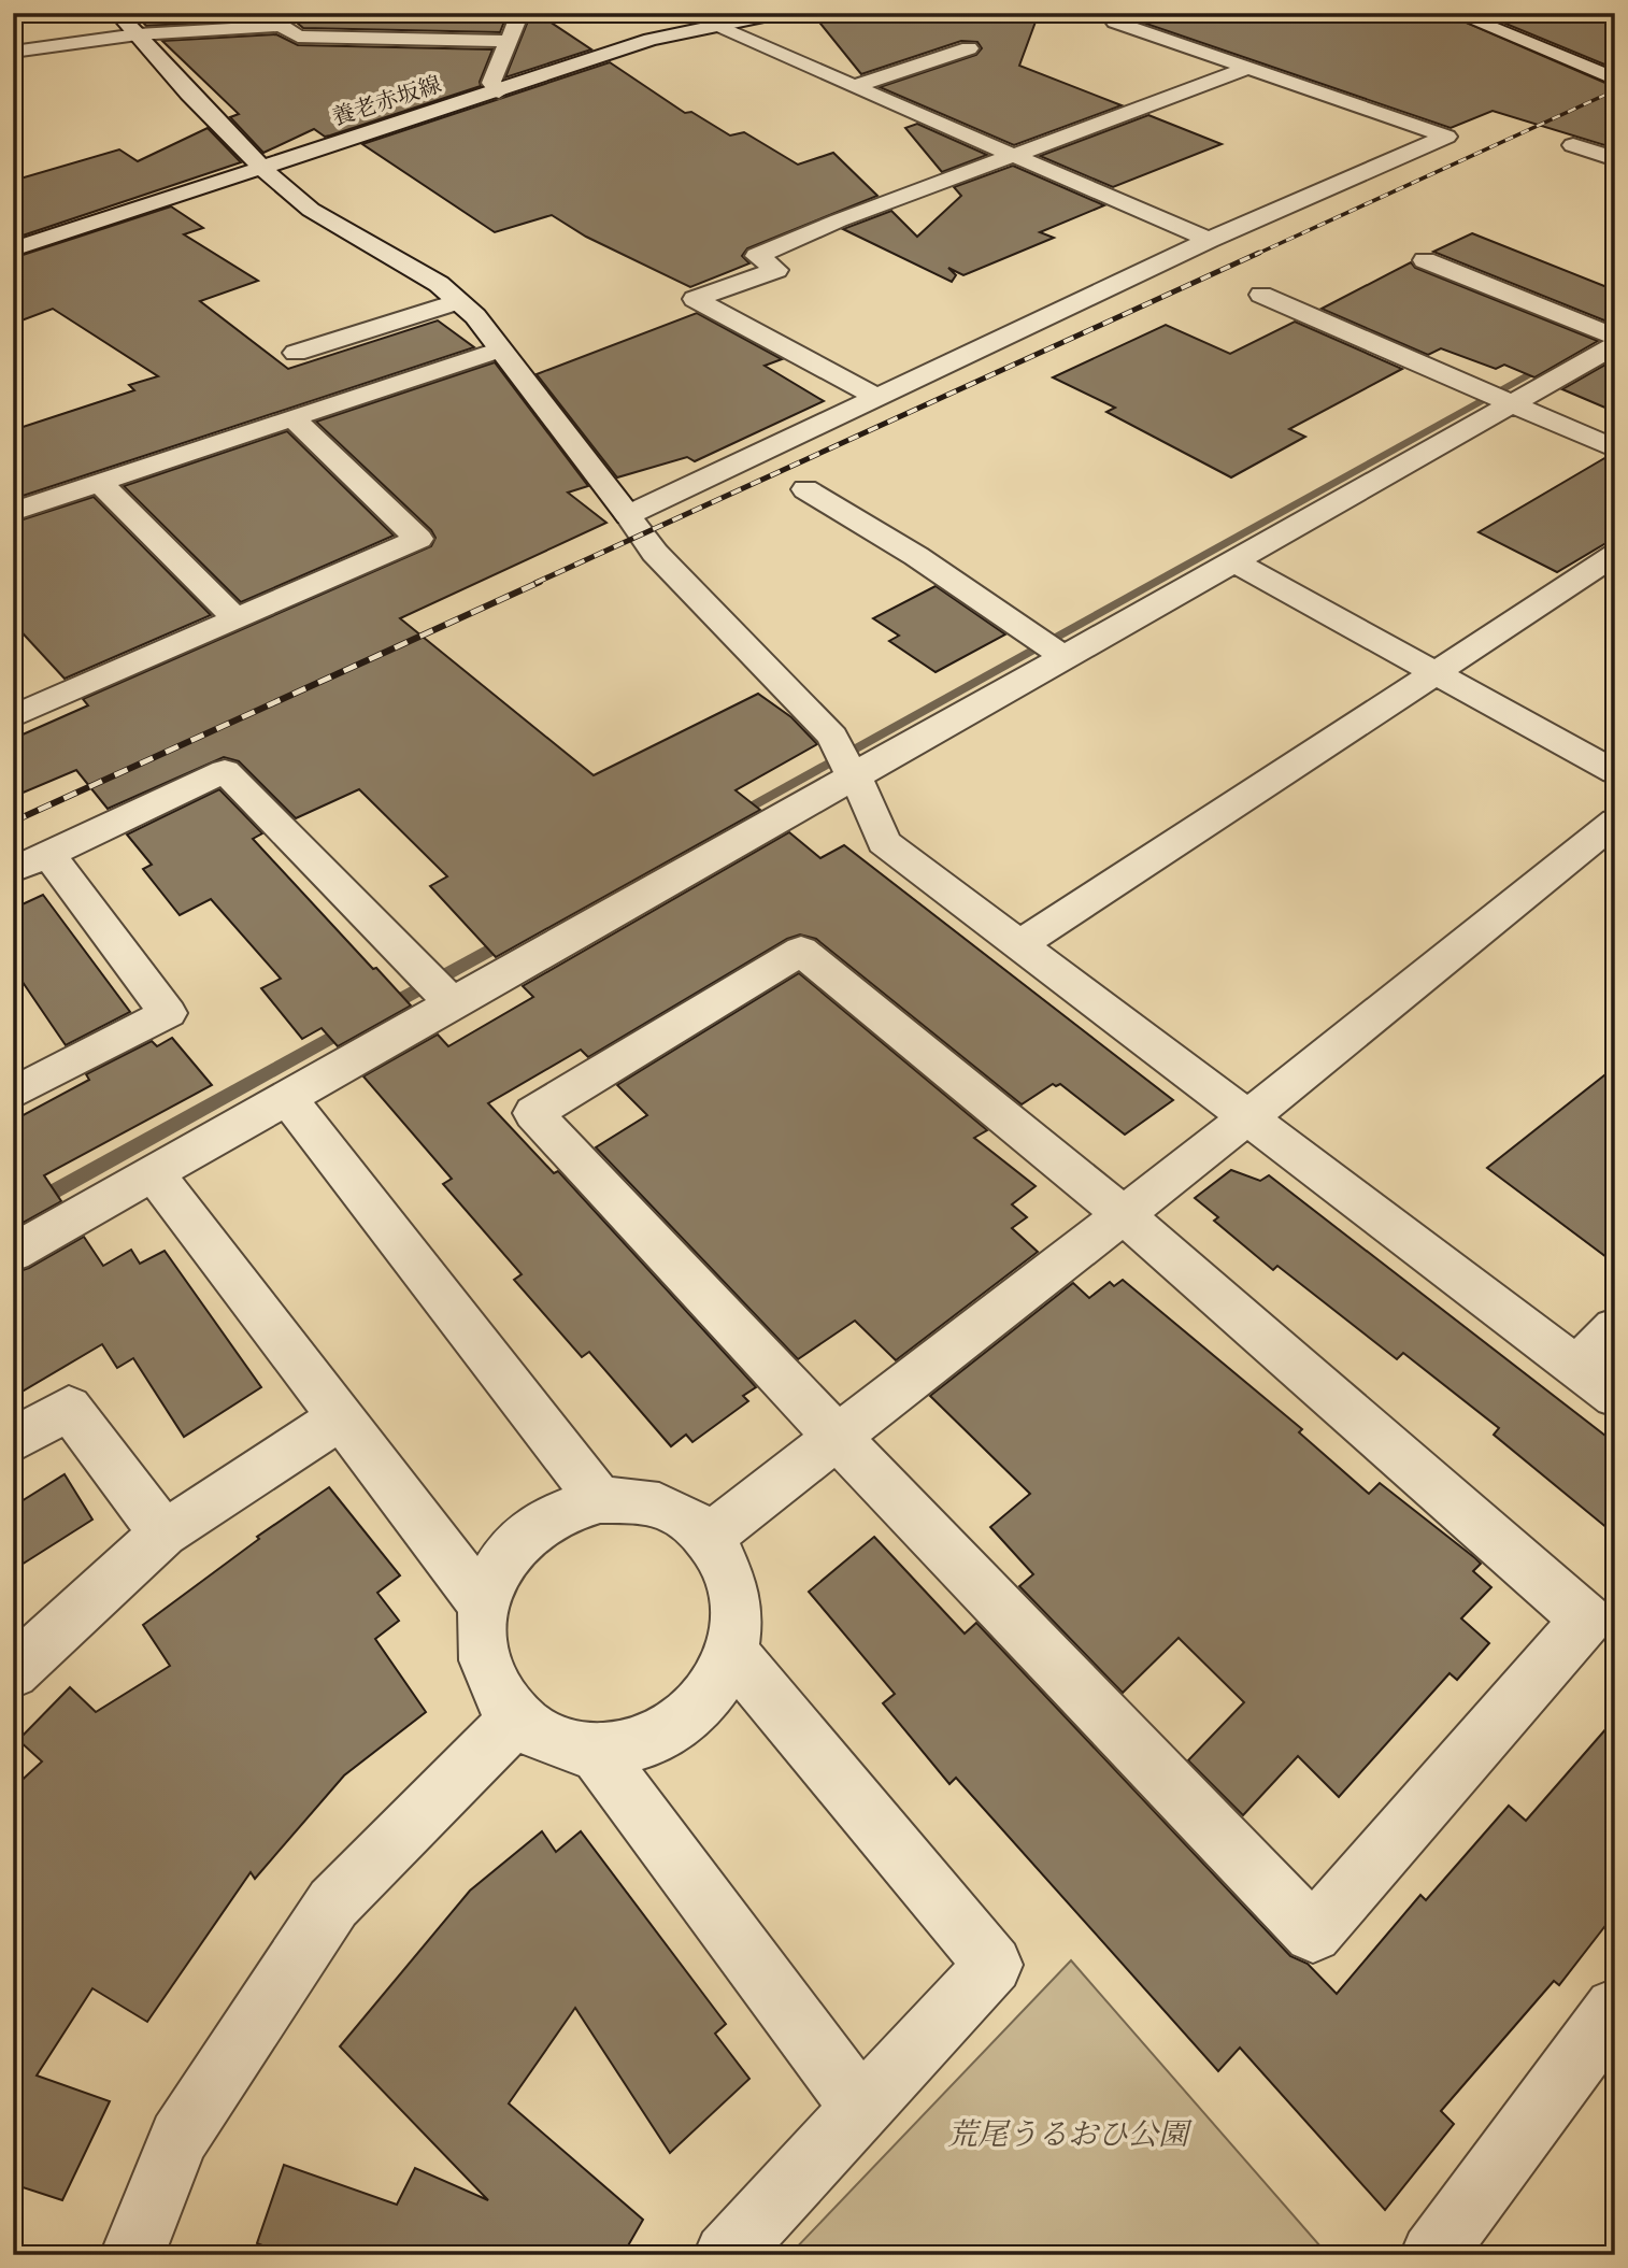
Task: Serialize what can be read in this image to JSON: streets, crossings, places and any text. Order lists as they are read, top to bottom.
{
  "streets": {
    "street": ["養老赤坂線"]
  },
  "parks": ["荒尾うるおひ公園"]
}
